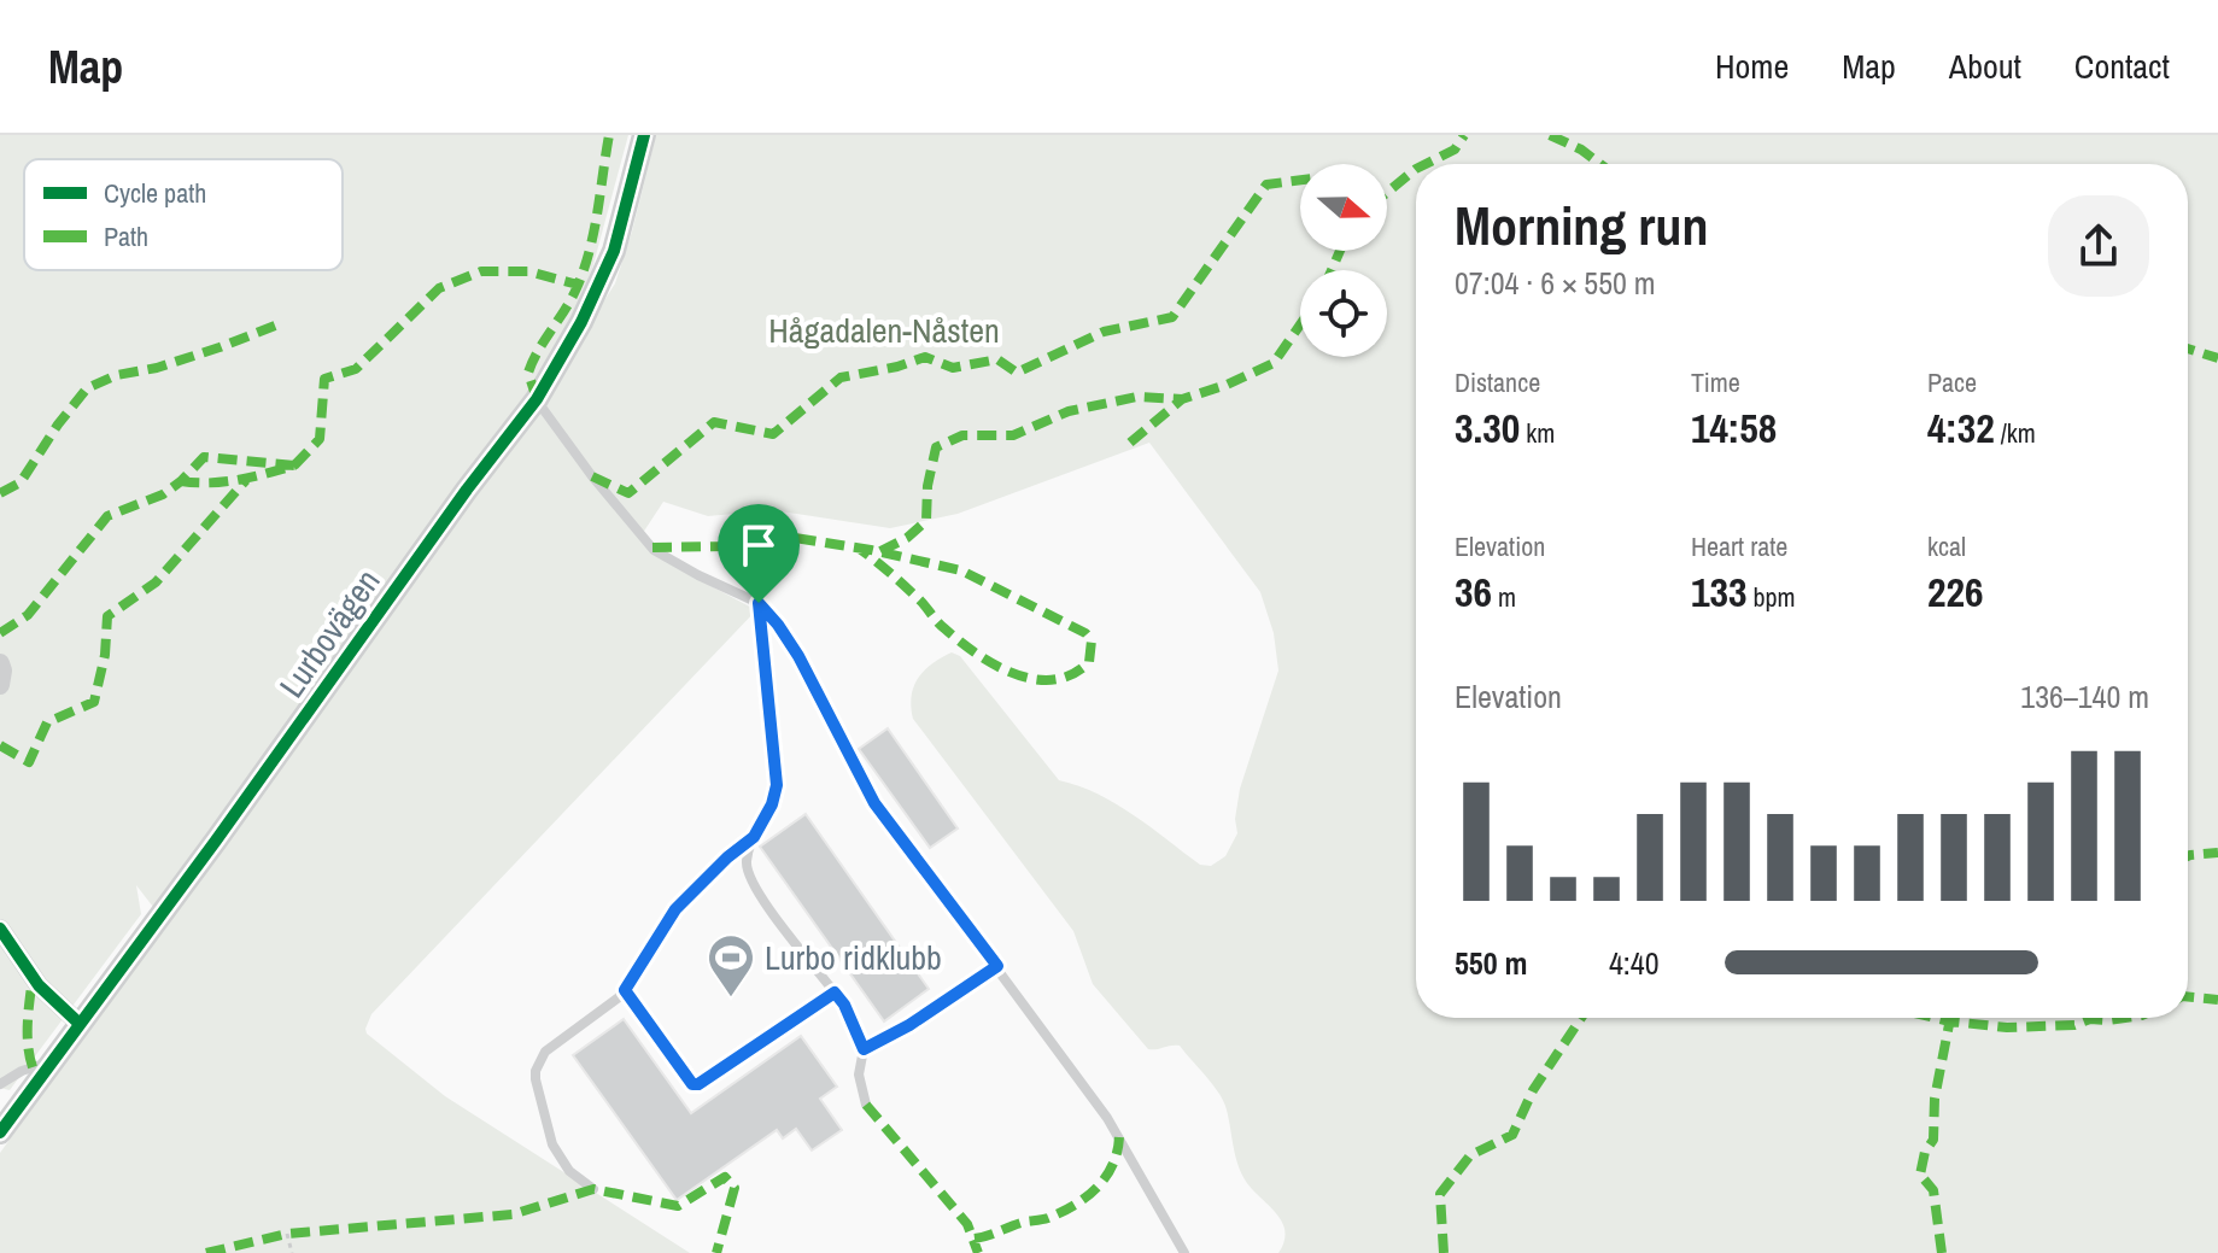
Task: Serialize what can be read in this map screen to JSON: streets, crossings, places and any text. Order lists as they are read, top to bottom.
{
  "streets": {
    "street": ["Lurbovägen"]
  },
  "parks": ["Hågadalen-Nåsten"],
  "places": {
    "sports": ["Lurbo ridklubb"]
  },
  "legend": ["Cycle path", "Path"],
  "north": "right",
  "page": {
    "header": "Map",
    "nav": [
      "Home",
      "Map",
      "About",
      "Contact"
    ],
    "heading": ["Morning run", "07:04 · 6 × 550 m"],
    "stats": [
      ["Distance", "3.30 km"],
      ["Time", "14:58"],
      ["Pace", "4:32 /km"],
      ["Elevation", "36 m"],
      ["Heart rate", "133 bpm"],
      ["kcal", "226"]
    ],
    "chart": ["Elevation", "136–140 m"],
    "list": [
      {
        "name": "550 m",
        "note": "4:40"
      }
    ]
  }
}
